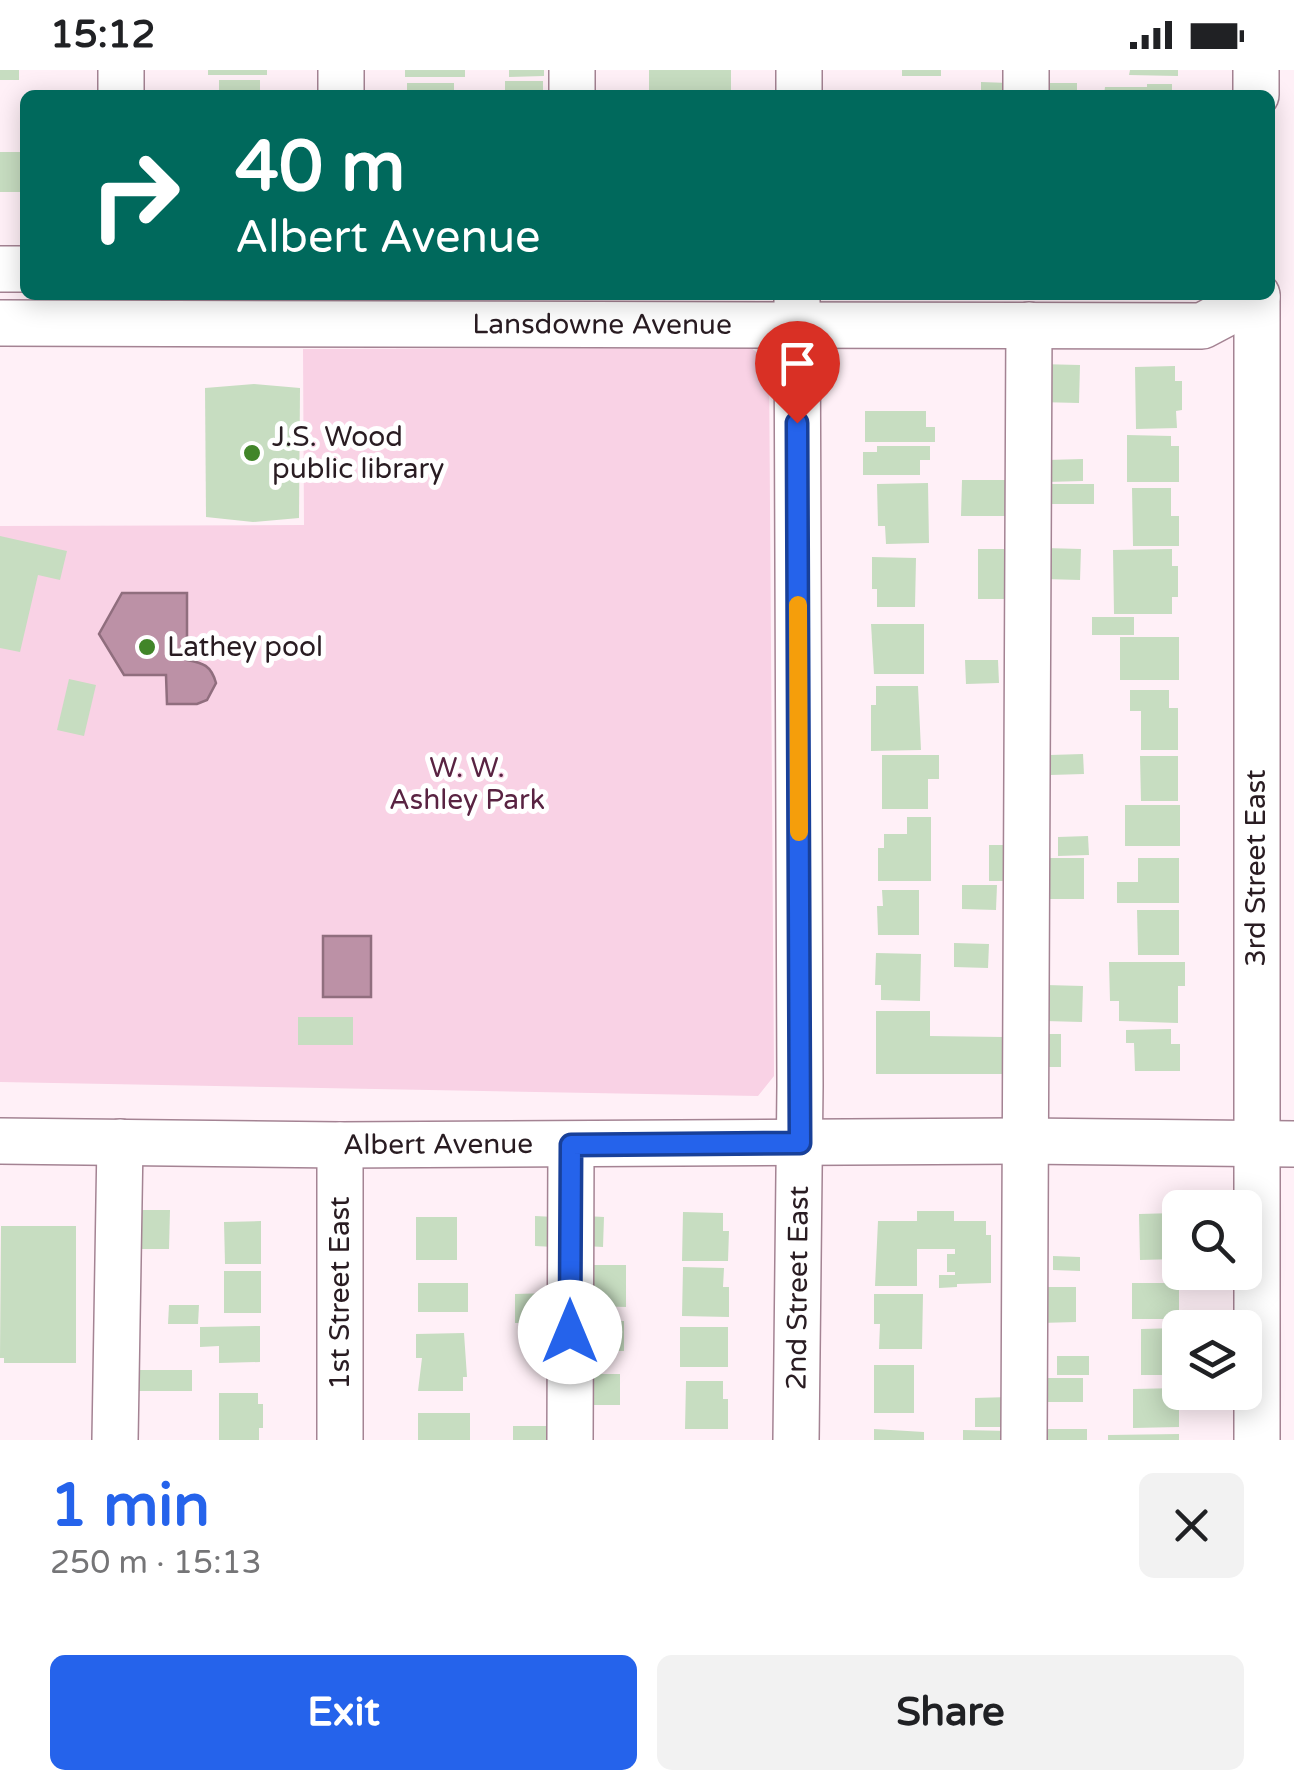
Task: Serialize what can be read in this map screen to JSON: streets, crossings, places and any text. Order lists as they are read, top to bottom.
{
  "streets": {
    "street": [
      "Lansdowne Avenue",
      "3rd Street East",
      "Albert Avenue",
      "2nd Street East",
      "1st Street East"
    ]
  },
  "crossings": [
    ["Lansdowne Avenue", "2nd Street East"],
    ["3rd Street East", "Albert Avenue"],
    ["Albert Avenue", "2nd Street East"],
    ["Albert Avenue", "1st Street East"]
  ],
  "parks": ["W. W. Ashley Park"],
  "places": ["J.S. Wood public library", "Lathey pool"],
  "page": {
    "status": "15:12",
    "turn": ["40 m", "Albert Avenue"],
    "heading": ["1 min", "250 m · 15:13"],
    "buttons": ["Exit", "Share"]
  }
}
